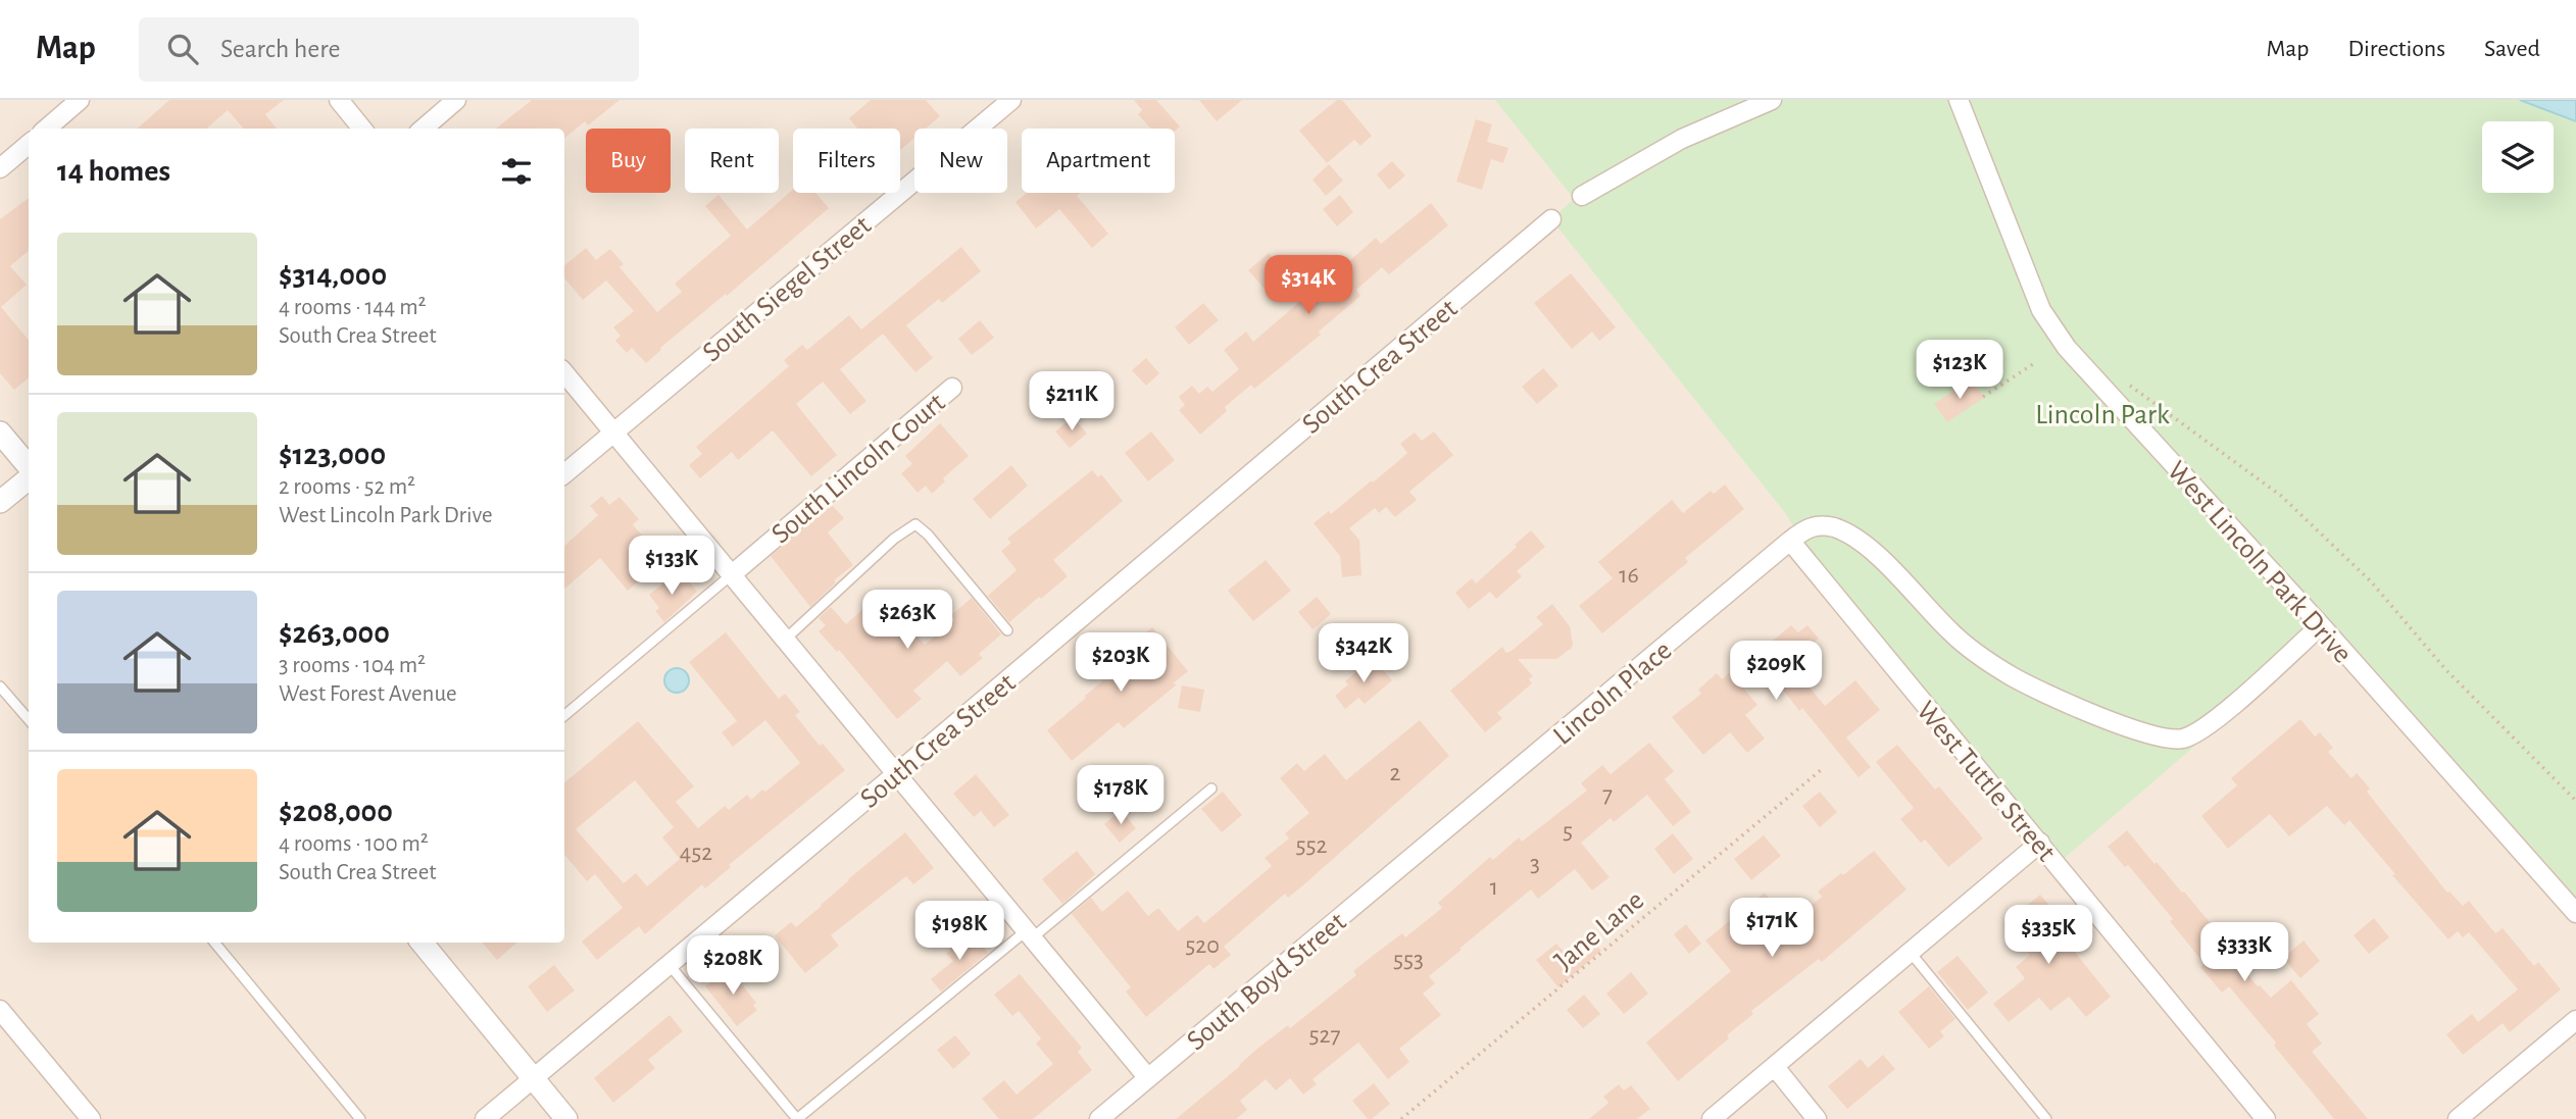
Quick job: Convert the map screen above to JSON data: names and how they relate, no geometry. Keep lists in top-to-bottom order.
{
  "streets": {
    "street": [
      "South Siegel Street",
      "South Crea Street",
      "South Lincoln Court",
      "West Lincoln Park Drive",
      "Lincoln Place",
      "West Tuttle Street",
      "South Boyd Street"
    ],
    "path": ["Jane Lane"]
  },
  "crossings": [
    ["Lincoln Place", "West Tuttle Street"],
    ["Lincoln Place", "South Boyd Street"]
  ],
  "parks": ["Lincoln Park"],
  "house_numbers": [
    "16",
    "2",
    "7",
    "5",
    "552",
    "452",
    "3",
    "1",
    "520",
    "553",
    "527"
  ],
  "page": {
    "header": "Map",
    "search": "Search here",
    "nav": ["Map", "Directions", "Saved"],
    "chip": [
      "Buy",
      "Rent",
      "Filters",
      "New",
      "Apartment"
    ],
    "heading": "14 homes",
    "list": [
      {
        "name": "$314,000",
        "note": "4 rooms · 144 m² · South Crea Street"
      },
      {
        "name": "$123,000",
        "note": "2 rooms · 52 m² · West Lincoln Park Drive"
      },
      {
        "name": "$263,000",
        "note": "3 rooms · 104 m² · West Forest Avenue"
      },
      {
        "name": "$208,000",
        "note": "4 rooms · 100 m² · South Crea Street"
      }
    ],
    "price": [
      "$314K",
      "$123K",
      "$211K",
      "$133K",
      "$263K",
      "$342K",
      "$203K",
      "$209K",
      "$178K",
      "$171K",
      "$198K",
      "$335K",
      "$333K",
      "$208K"
    ]
  }
}
